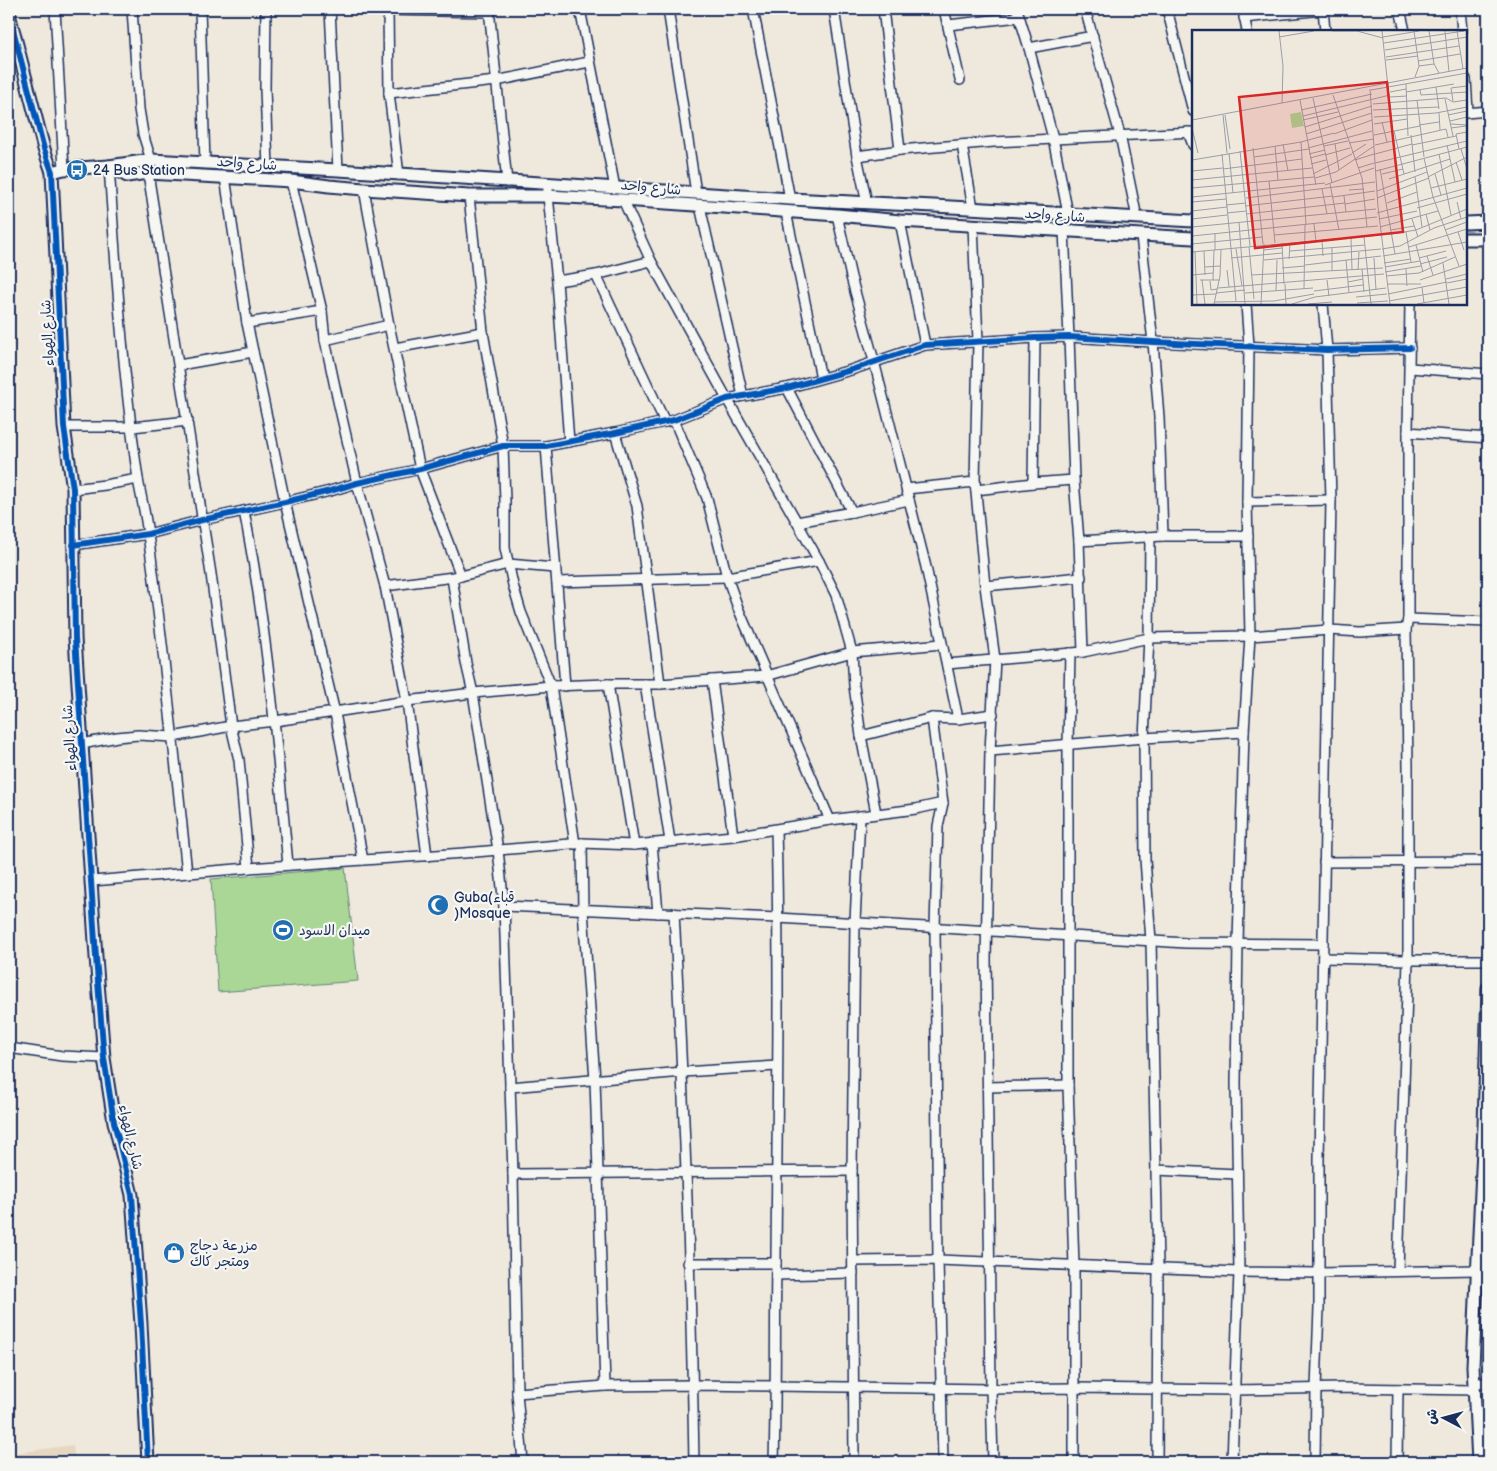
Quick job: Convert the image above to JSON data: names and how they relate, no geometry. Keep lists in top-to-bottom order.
{
  "streets": {
    "street": ["شارع واحد", "شارع الهواء"]
  },
  "crossings": [
    ["شارع واحد", "شارع الهواء"]
  ],
  "places": {
    "bus stop": ["24 Bus Station"],
    "mosque": ["Guba(قباء )Mosque"],
    "sports": ["ميدان الاسود"],
    "shop": ["مزرعة دجاج ومتجر كاك"]
  },
  "north": "left"
}
